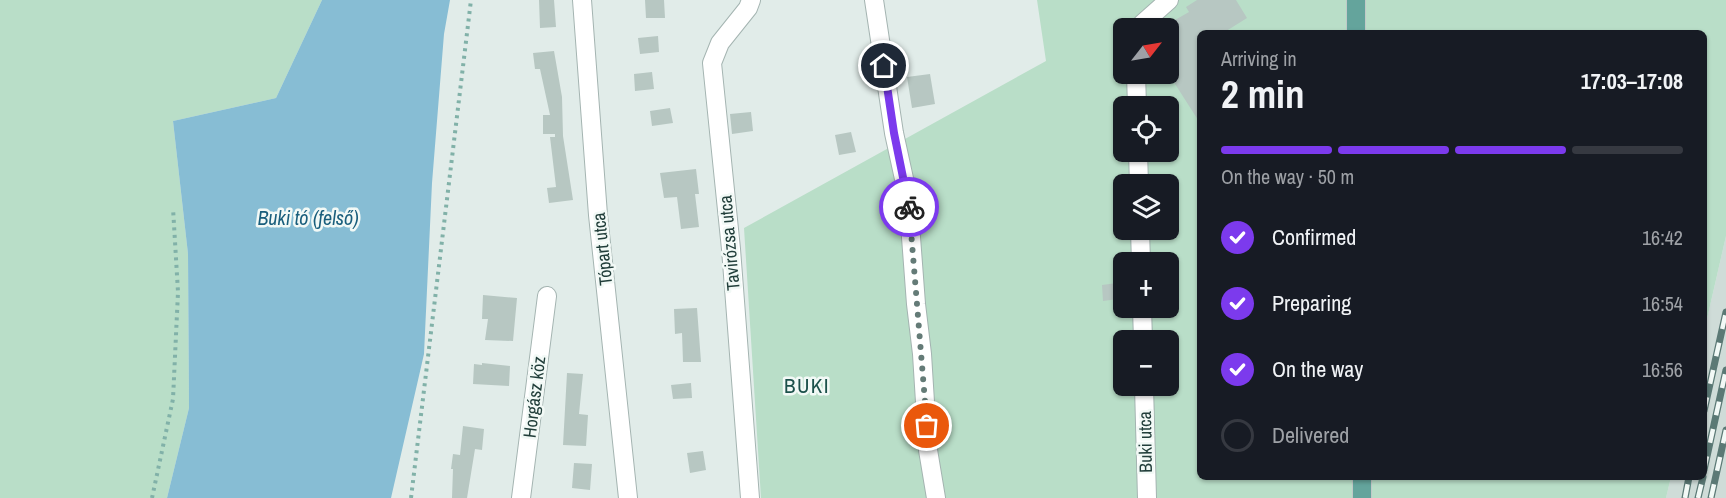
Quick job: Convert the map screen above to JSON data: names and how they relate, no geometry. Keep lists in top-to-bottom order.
{
  "streets": {
    "street": [
      "Tavirózsa utca",
      "Tópart utca",
      "Horgász köz",
      "Buki utca"
    ]
  },
  "districts": ["BUKI"],
  "water": ["Buki tó (felső)"],
  "north": "top right",
  "page": {
    "map_buttons": ["+", "−"],
    "heading": ["2 min", "Arriving in", "17:03–17:08"],
    "bar": "On the way · 50 m",
    "list": [
      ["Confirmed", "16:42"],
      ["Preparing", "16:54"],
      ["On the way", "16:56"],
      "Delivered"
    ]
  }
}
